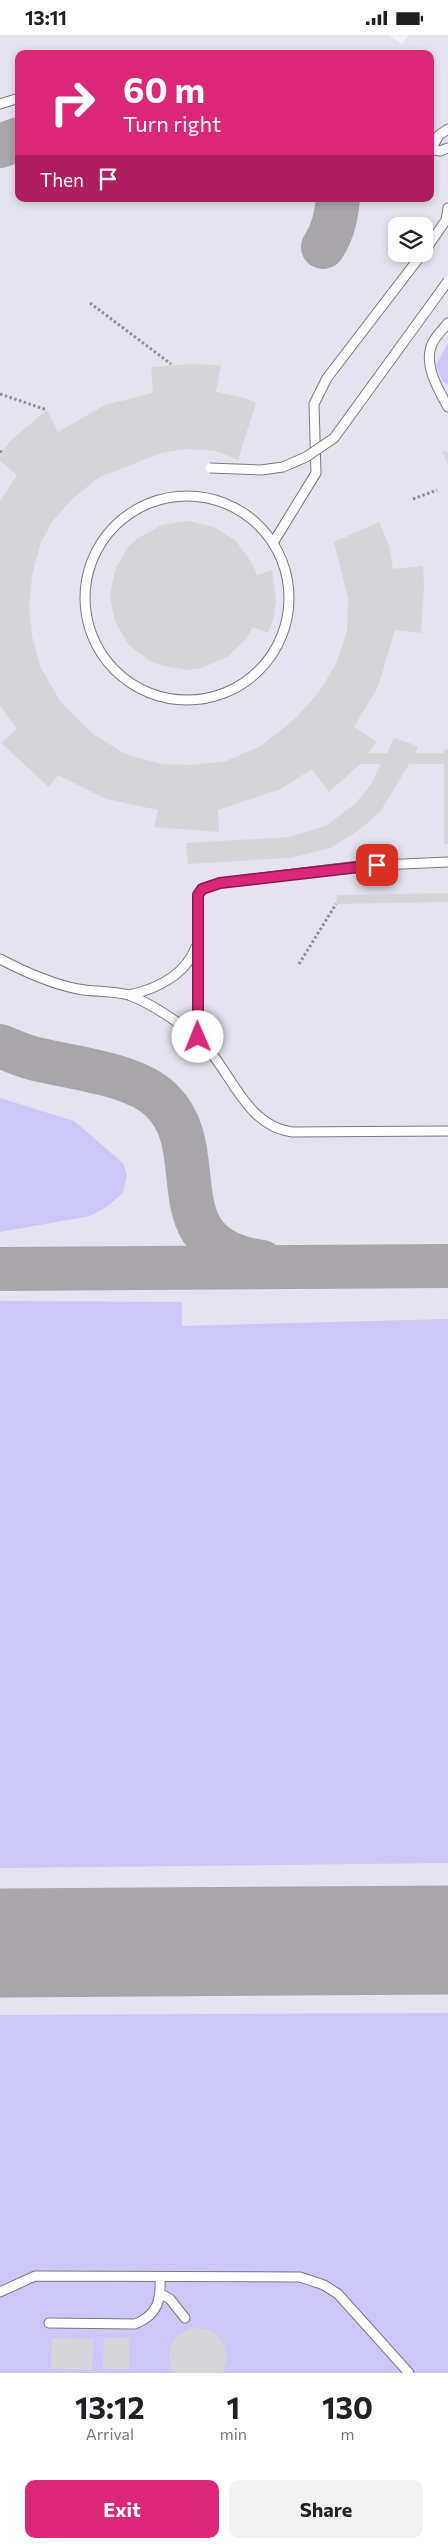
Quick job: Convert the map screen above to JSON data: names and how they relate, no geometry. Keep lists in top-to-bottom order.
{
  "page": {
    "status": "13:11",
    "turn": ["60 m", "Turn right"],
    "then": "Then",
    "eta": [
      "13:12",
      "Arrival",
      "1",
      "min",
      "130",
      "m"
    ],
    "buttons": ["Exit", "Share"]
  }
}
